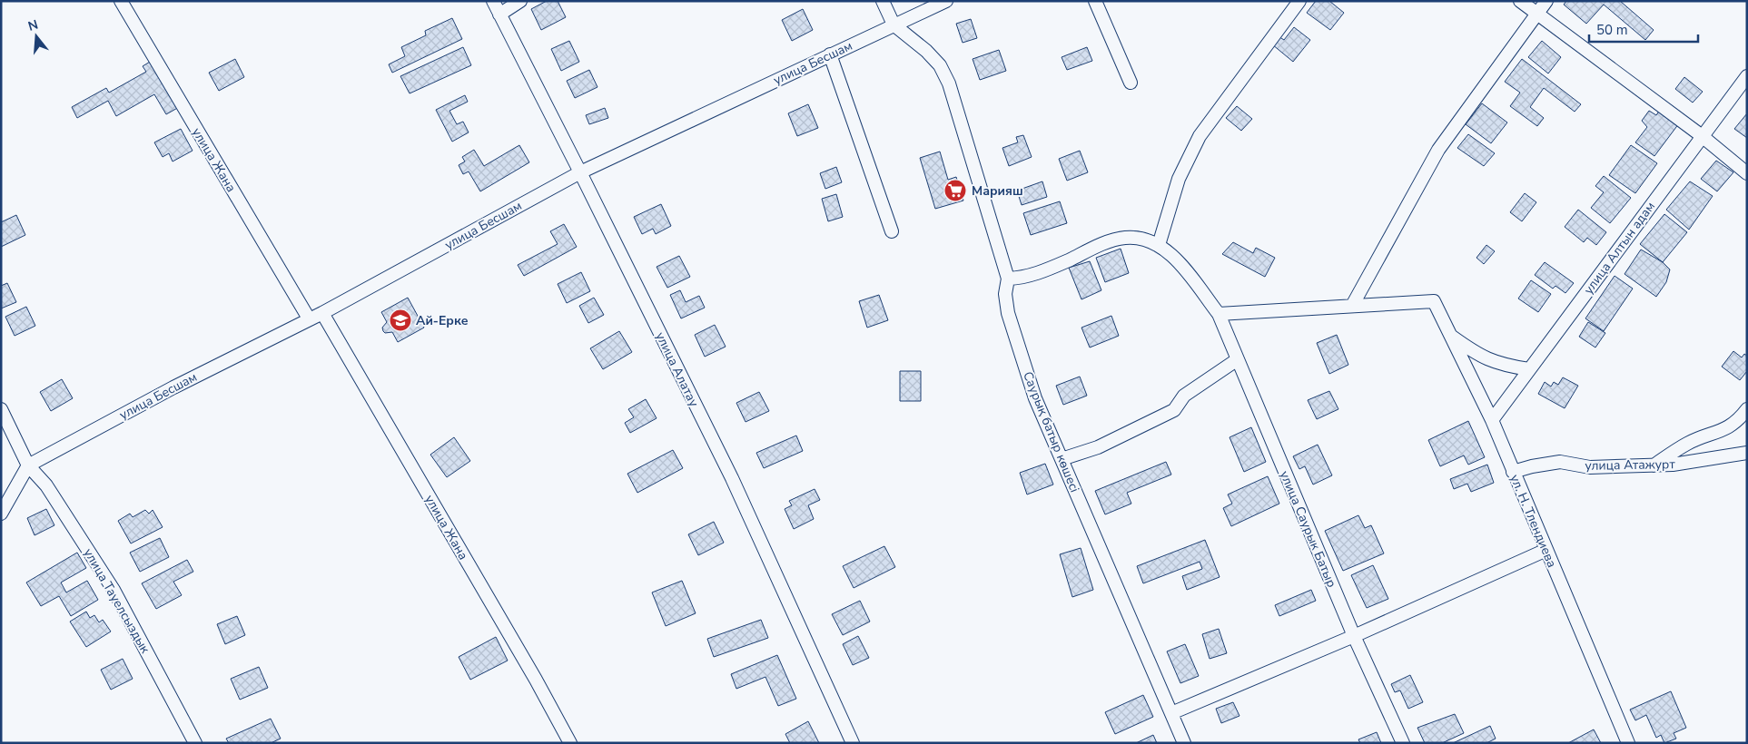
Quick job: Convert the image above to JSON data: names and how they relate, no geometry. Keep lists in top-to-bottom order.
{
  "streets": {
    "street": [
      "улица Бесшам",
      "улица Жана",
      "улица Алтын адам",
      "улица Алатау",
      "Саурық батыр көшесі",
      "улица Атажурт",
      "ул. Н. Тлендиева",
      "улица Саурык Батыр",
      "улица Тауелсыздык"
    ]
  },
  "crossings": [
    ["улица Бесшам", "улица Жана"],
    ["улица Бесшам", "улица Алатау"],
    ["улица Бесшам", "Саурық батыр көшесі"],
    ["улица Бесшам", "улица Тауелсыздык"],
    ["улица Алтын адам", "ул. Н. Тлендиева"],
    ["улица Атажурт", "ул. Н. Тлендиева"]
  ],
  "places": {
    "supermarket": ["Марияш"],
    "school or university": ["Ай-Ерке"]
  },
  "scale_bar": "50 m",
  "north": "top"
}
